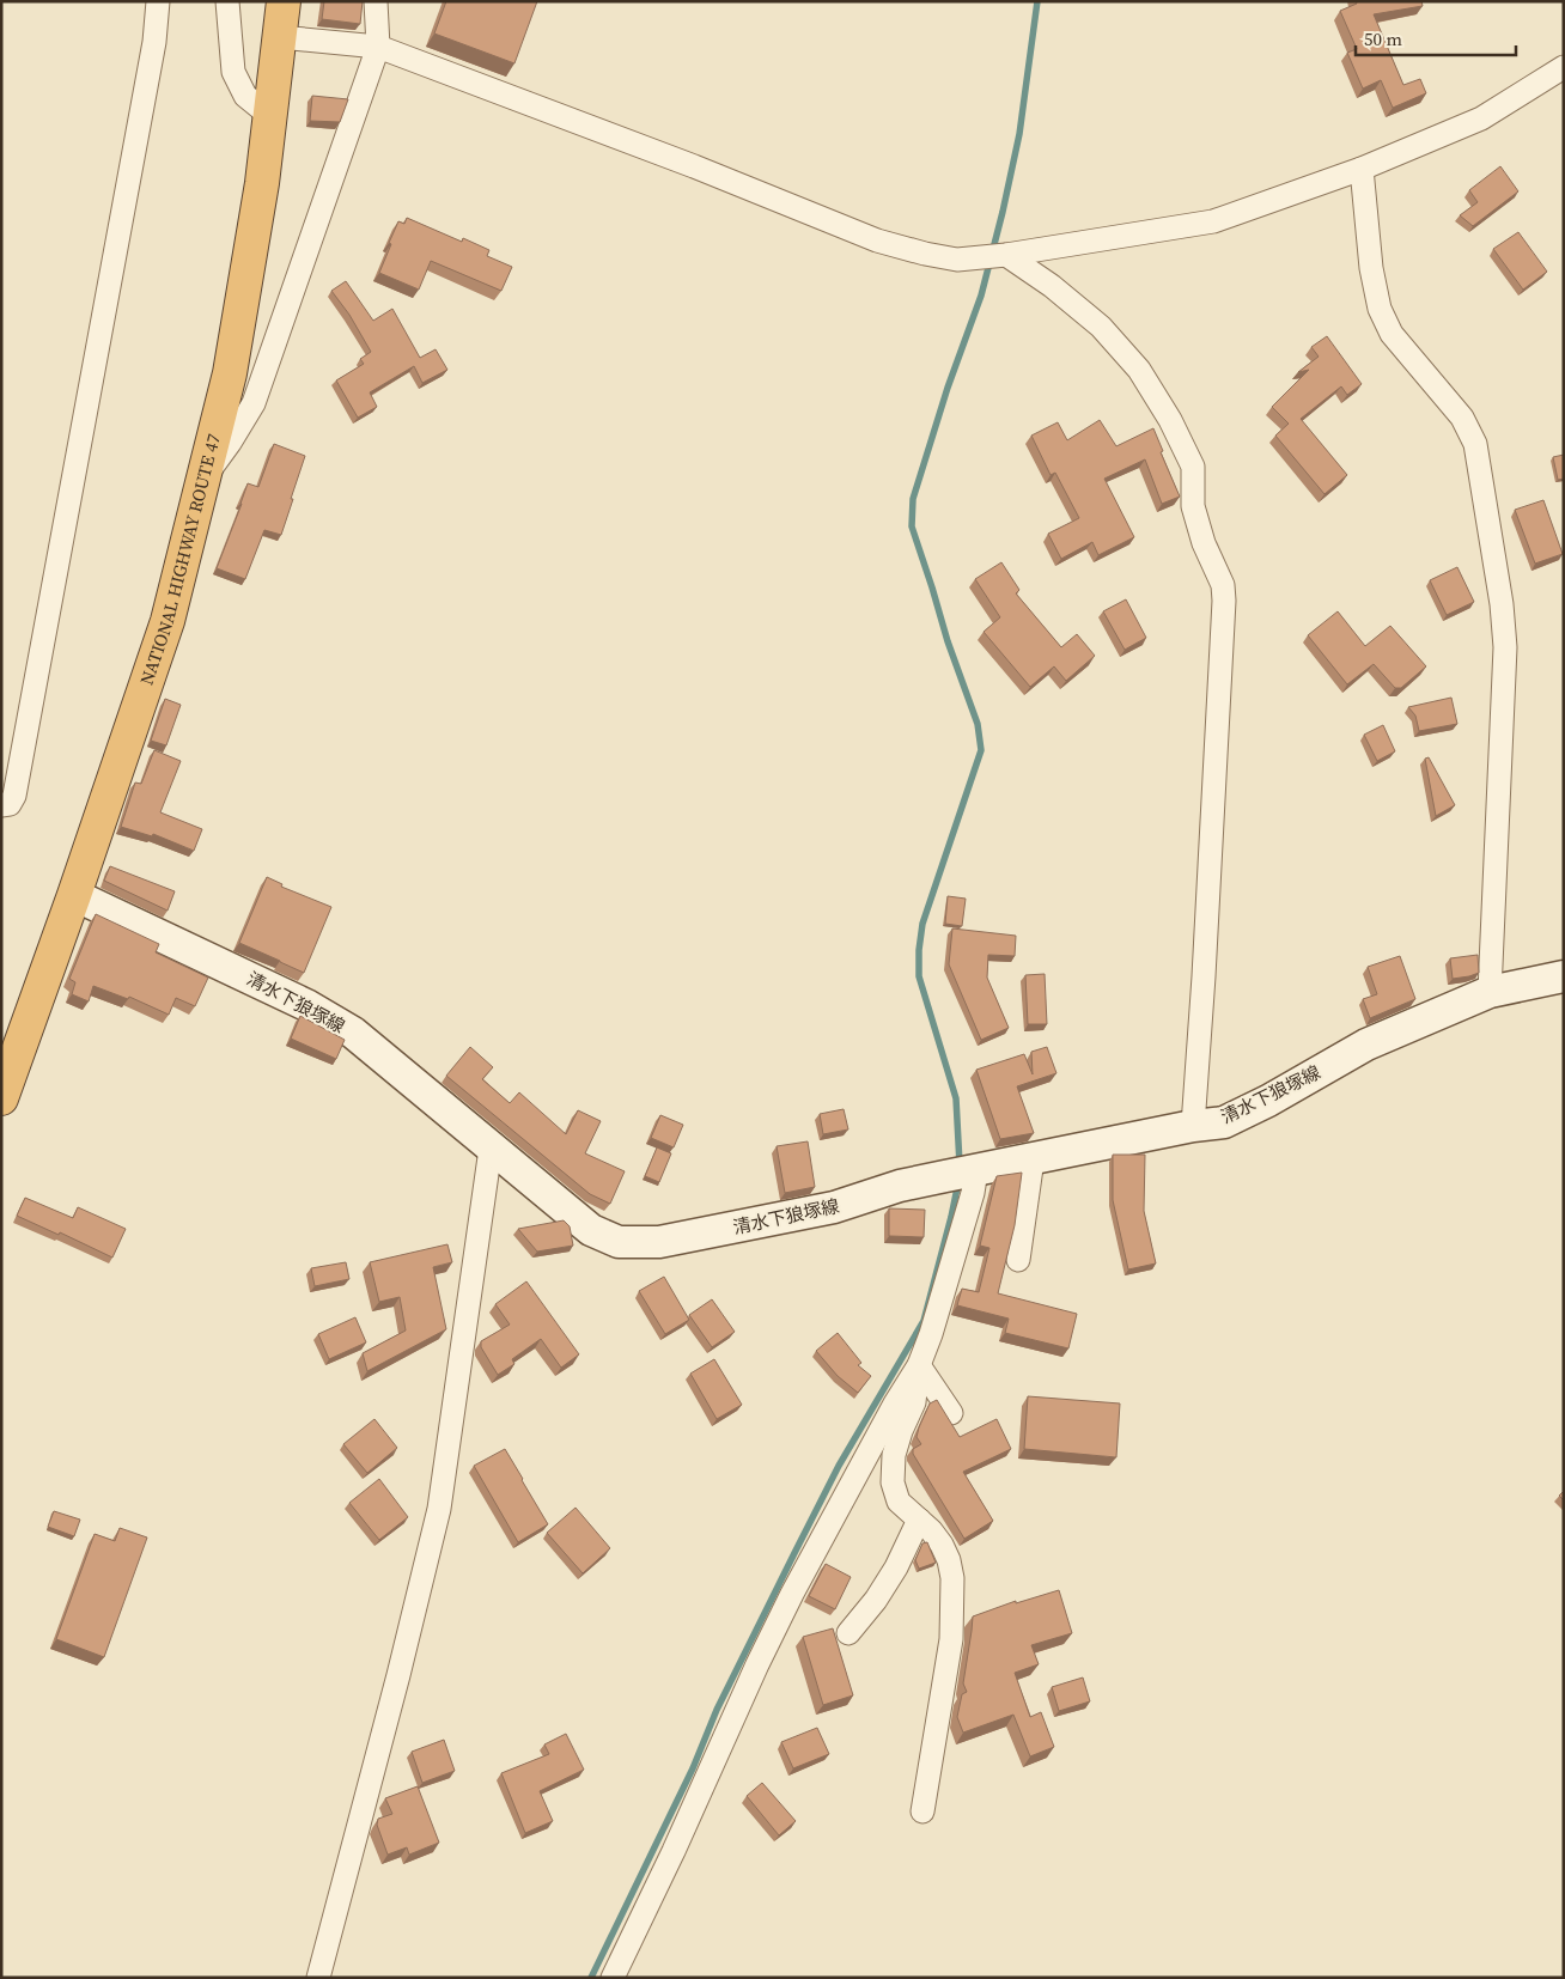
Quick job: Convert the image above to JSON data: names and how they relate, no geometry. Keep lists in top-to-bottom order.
{
  "streets": {
    "highway": ["NATIONAL HIGHWAY ROUTE 47"],
    "main road": ["清水下狼塚線"]
  },
  "crossings": [
    ["NATIONAL HIGHWAY ROUTE 47", "清水下狼塚線"]
  ],
  "scale_bar": "50 m"
}
